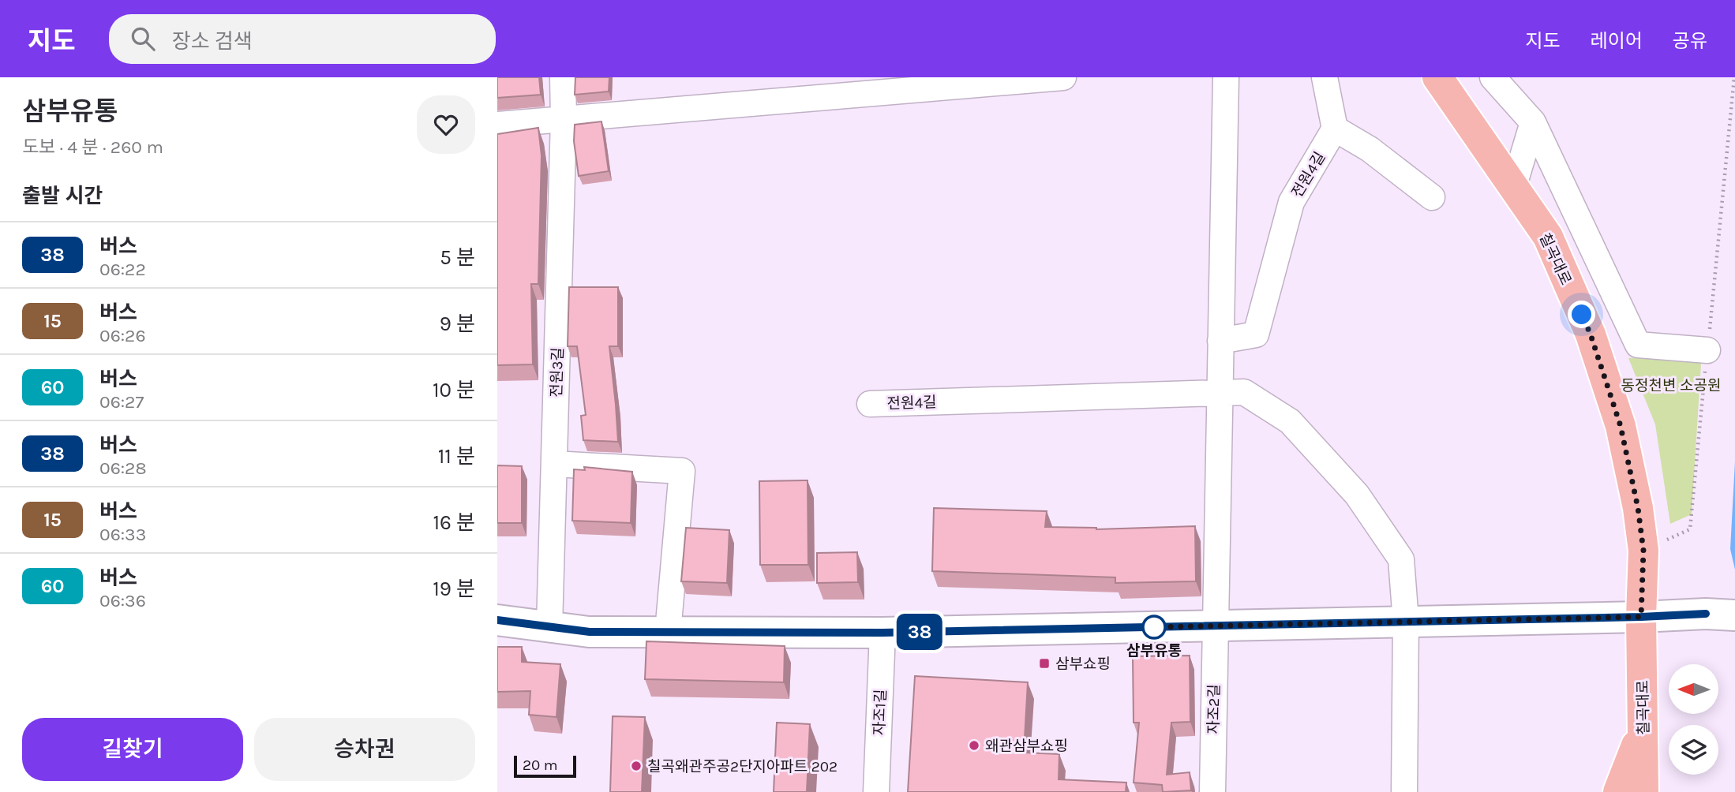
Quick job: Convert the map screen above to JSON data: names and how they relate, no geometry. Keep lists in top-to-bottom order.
{
  "streets": {
    "main road": ["칠곡대로"],
    "street": [
      "전원4길",
      "전원3길",
      "자조2길",
      "자조1길"
    ]
  },
  "parks": ["동정천변 소공원"],
  "places": {
    "other": ["삼부유통", "왜관삼부쇼핑", "칠곡왜관주공2단지아파트 202"],
    "transit": ["삼부쇼핑"]
  },
  "lines": ["bus line 38"],
  "scale_bar": "20 m",
  "north": "left",
  "page": {
    "header": "지도",
    "search": "장소 검색",
    "nav": ["지도", "레이어", "공유"],
    "heading": [
      ["삼부유통", "도보 · 4 분 · 260 m"],
      "출발 시간"
    ],
    "on_map": "38",
    "list": [
      {
        "mark": "38",
        "name": "버스",
        "note": "06:22",
        "value": "5 분"
      },
      {
        "mark": "15",
        "name": "버스",
        "note": "06:26",
        "value": "9 분"
      },
      {
        "mark": "60",
        "name": "버스",
        "note": "06:27",
        "value": "10 분"
      },
      {
        "mark": "38",
        "name": "버스",
        "note": "06:28",
        "value": "11 분"
      },
      {
        "mark": "15",
        "name": "버스",
        "note": "06:33",
        "value": "16 분"
      },
      {
        "mark": "60",
        "name": "버스",
        "note": "06:36",
        "value": "19 분"
      }
    ],
    "buttons": ["길찾기", "승차권"],
    "scale": "20 m"
  }
}
